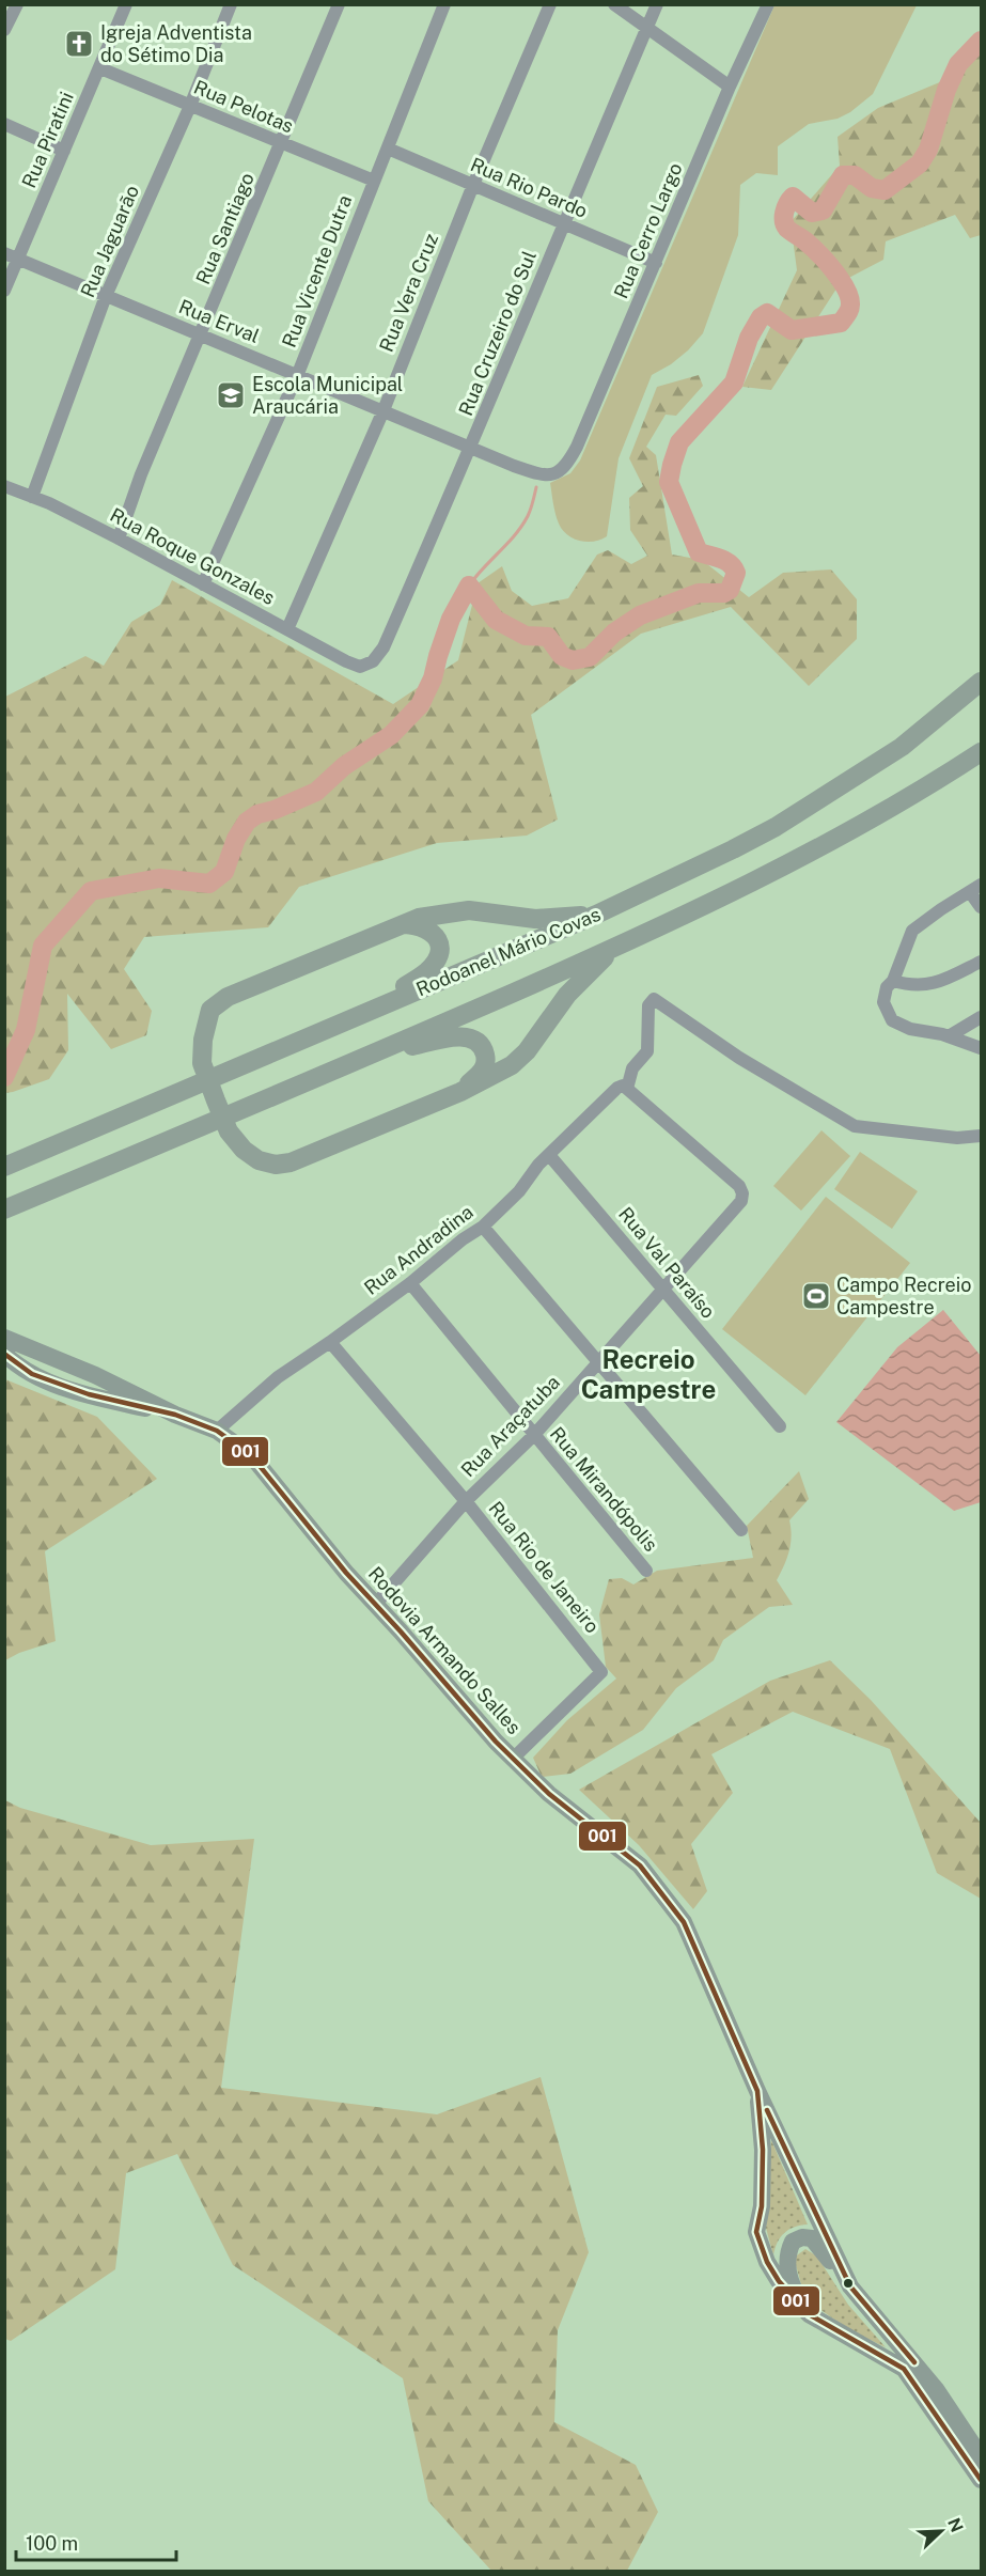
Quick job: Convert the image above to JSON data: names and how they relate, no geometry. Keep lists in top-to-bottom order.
{
  "streets": {
    "highway": ["Rodoanel Mário Covas"],
    "main road": ["Rodovia Armando Salles"],
    "street": [
      "Rua Pelotas",
      "Rua Piratini",
      "Rua Rio Pardo",
      "Rua Santiago",
      "Rua Cerro Largo",
      "Rua Jaguarão",
      "Rua Vicente Dutra",
      "Rua Vera Cruz",
      "Rua Erval",
      "Rua Cruzeiro do Sul",
      "Rua Roque Gonzales",
      "Rua Andradina",
      "Rua Val Paraíso",
      "Rua Araçatuba",
      "Rua Mirandópolis",
      "Rua Rio de Janeiro"
    ]
  },
  "crossings": [
    ["Rua Pelotas", "Rua Piratini"],
    ["Rua Pelotas", "Rua Santiago"],
    ["Rua Pelotas", "Rua Jaguarão"],
    ["Rua Pelotas", "Rua Vicente Dutra"],
    ["Rua Piratini", "Rua Erval"],
    ["Rua Rio Pardo", "Rua Cerro Largo"],
    ["Rua Rio Pardo", "Rua Vicente Dutra"],
    ["Rua Rio Pardo", "Rua Vera Cruz"],
    ["Rua Rio Pardo", "Rua Cruzeiro do Sul"],
    ["Rua Santiago", "Rua Erval"],
    ["Rua Santiago", "Rua Roque Gonzales"],
    ["Rua Cerro Largo", "Rua Erval"],
    ["Rua Jaguarão", "Rua Erval"],
    ["Rua Jaguarão", "Rua Roque Gonzales"],
    ["Rua Vicente Dutra", "Rua Erval"],
    ["Rua Vicente Dutra", "Rua Roque Gonzales"],
    ["Rua Vera Cruz", "Rua Erval"],
    ["Rua Vera Cruz", "Rua Roque Gonzales"],
    ["Rua Erval", "Rua Cruzeiro do Sul"],
    ["Rua Cruzeiro do Sul", "Rua Roque Gonzales"],
    ["Rua Andradina", "Rua Val Paraíso"],
    ["Rua Andradina", "Rua Araçatuba"],
    ["Rua Andradina", "Rua Mirandópolis"],
    ["Rua Andradina", "Rua Rio de Janeiro"],
    ["Rua Andradina", "Rodovia Armando Salles"],
    ["Rua Val Paraíso", "Rua Araçatuba"],
    ["Rua Araçatuba", "Rua Mirandópolis"],
    ["Rua Araçatuba", "Rua Rio de Janeiro"],
    ["Rua Araçatuba", "Rodovia Armando Salles"],
    ["Rua Rio de Janeiro", "Rodovia Armando Salles"]
  ],
  "districts": ["Recreio Campestre"],
  "places": {
    "church": ["Igreja Adventista do Sétimo Dia"],
    "school or university": ["Escola Municipal Araucária"],
    "sports": ["Campo Recreio Campestre"]
  },
  "lines": ["transit line 001"],
  "scale_bar": "100 m",
  "north": "top right"
}
